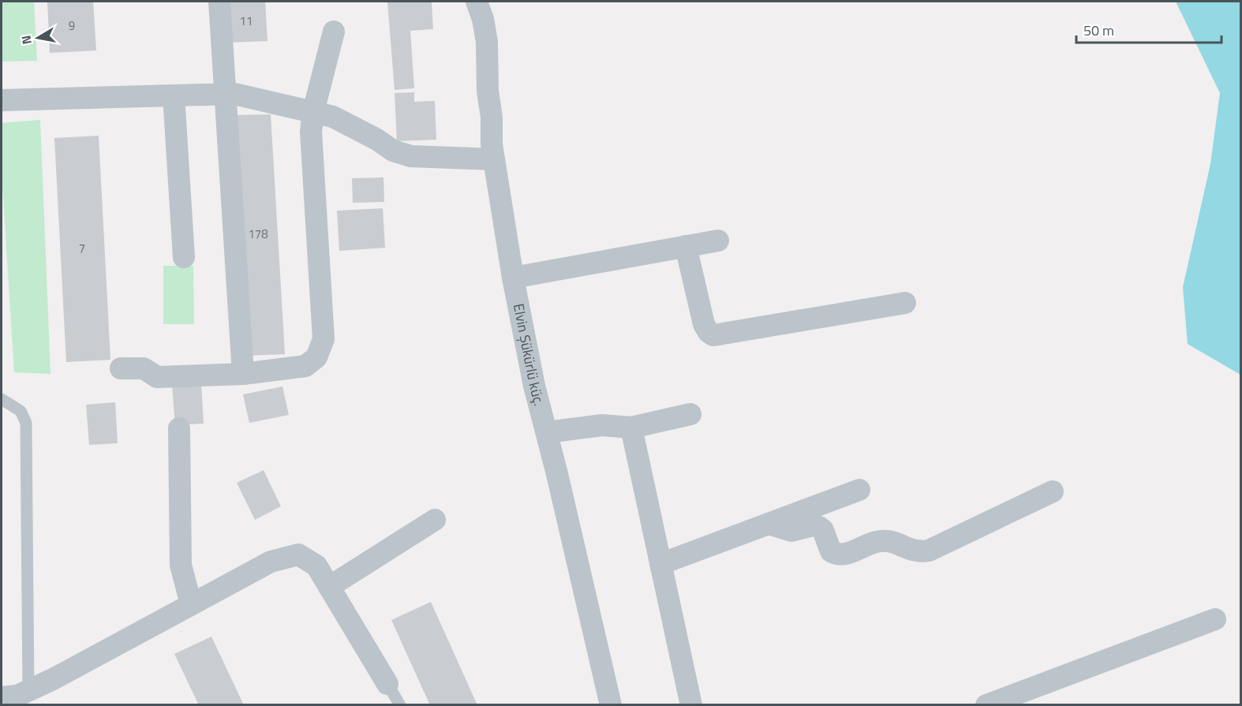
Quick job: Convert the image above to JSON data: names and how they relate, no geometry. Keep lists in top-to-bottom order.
{
  "streets": {
    "street": ["Elvin Şükürlü küç."]
  },
  "house_numbers": [
    "11",
    "9",
    "178",
    "7"
  ],
  "scale_bar": "50 m",
  "north": "left"
}
